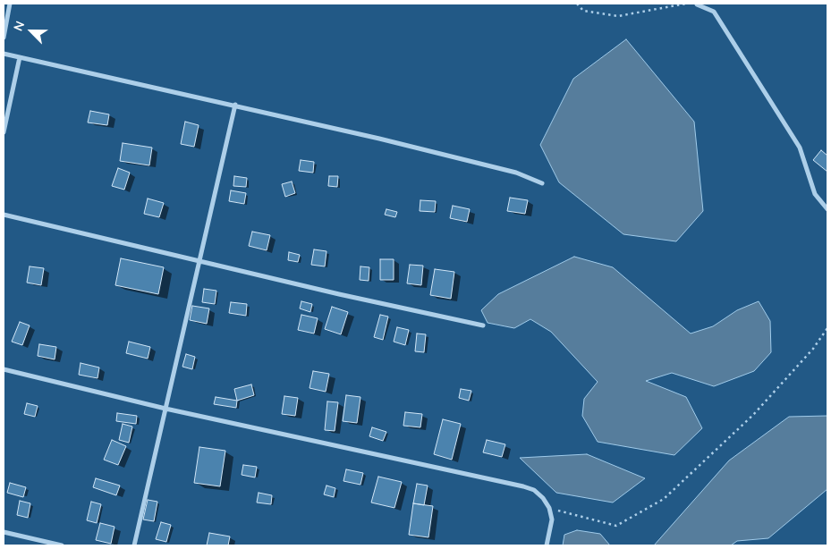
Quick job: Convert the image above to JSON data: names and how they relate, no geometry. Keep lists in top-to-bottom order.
{
  "north": "top left"
}
